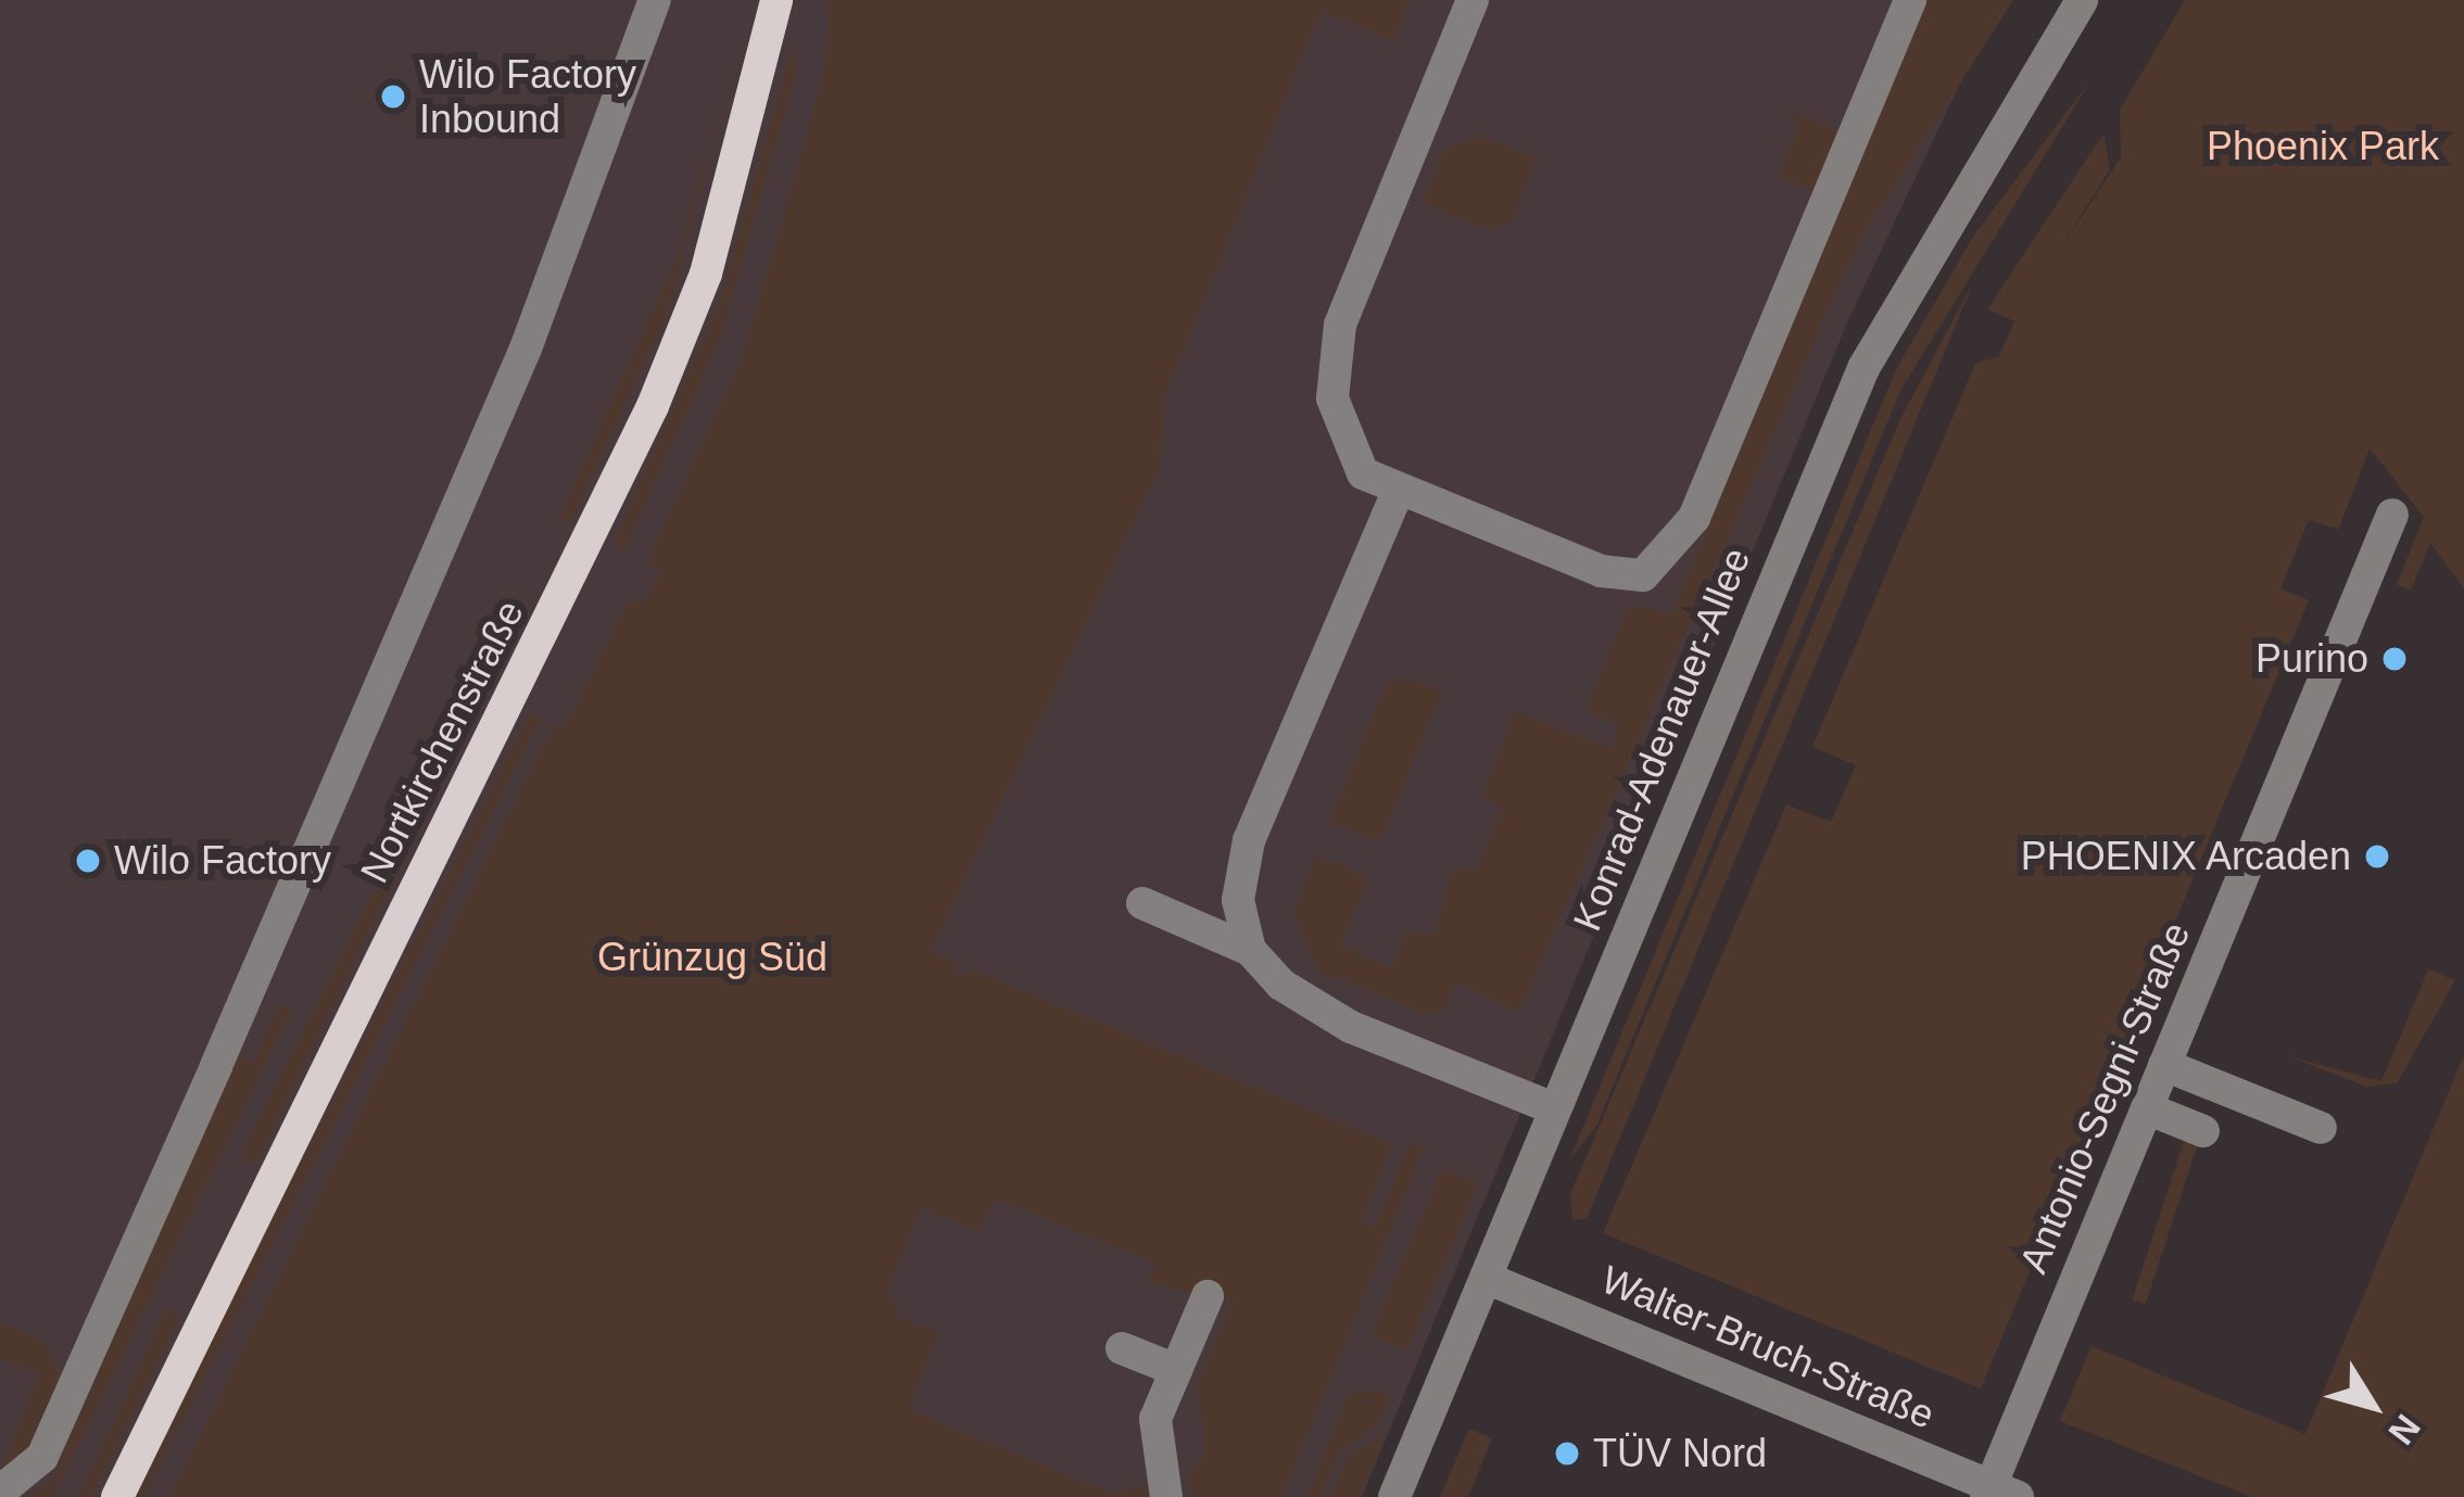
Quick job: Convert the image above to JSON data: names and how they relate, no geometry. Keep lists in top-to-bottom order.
{
  "streets": {
    "main road": ["Nortkirchenstraße"],
    "street": ["Konrad-Adenauer-Allee", "Antonio-Segni-Straße", "Walter-Bruch-Straße"]
  },
  "crossings": [
    ["Konrad-Adenauer-Allee", "Walter-Bruch-Straße"],
    ["Antonio-Segni-Straße", "Walter-Bruch-Straße"]
  ],
  "parks": ["Phoenix Park", "Grünzug Süd"],
  "places": [
    "Wilo Factory Inbound",
    "Purino",
    "PHOENIX Arcaden",
    "Wilo Factory",
    "TÜV Nord"
  ],
  "north": "bottom right"
}
